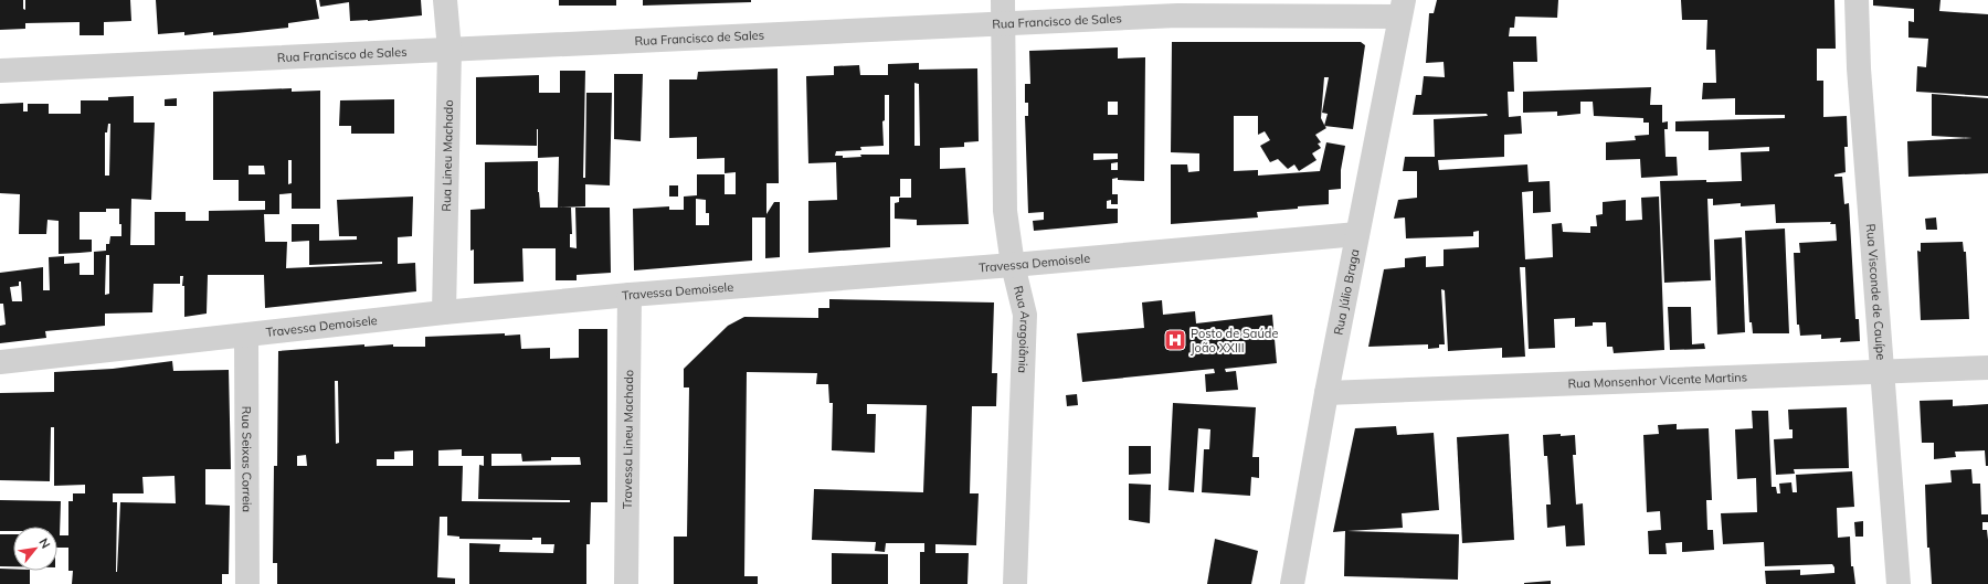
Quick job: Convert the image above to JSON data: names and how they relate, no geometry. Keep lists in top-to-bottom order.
{
  "streets": {
    "street": [
      "Rua Francisco de Sales",
      "Rua Lineu Machado",
      "Travessa Demoisele",
      "Rua Júlio Braga",
      "Rua Visconde de Cauípe",
      "Rua Aragoiânia",
      "Rua Monsenhor Vicente Martins",
      "Travessa Lineu Machado",
      "Rua Seixas Correia"
    ]
  },
  "crossings": [
    ["Rua Francisco de Sales", "Rua Lineu Machado"],
    ["Rua Francisco de Sales", "Rua Júlio Braga"],
    ["Rua Francisco de Sales", "Rua Aragoiânia"],
    ["Rua Lineu Machado", "Travessa Demoisele"],
    ["Travessa Demoisele", "Rua Júlio Braga"],
    ["Travessa Demoisele", "Rua Aragoiânia"],
    ["Travessa Demoisele", "Travessa Lineu Machado"],
    ["Travessa Demoisele", "Rua Seixas Correia"],
    ["Rua Júlio Braga", "Rua Monsenhor Vicente Martins"],
    ["Rua Visconde de Cauípe", "Rua Monsenhor Vicente Martins"]
  ],
  "places": {
    "hospital": ["Posto de Saúde João XXIII"]
  },
  "north": "top right"
}
